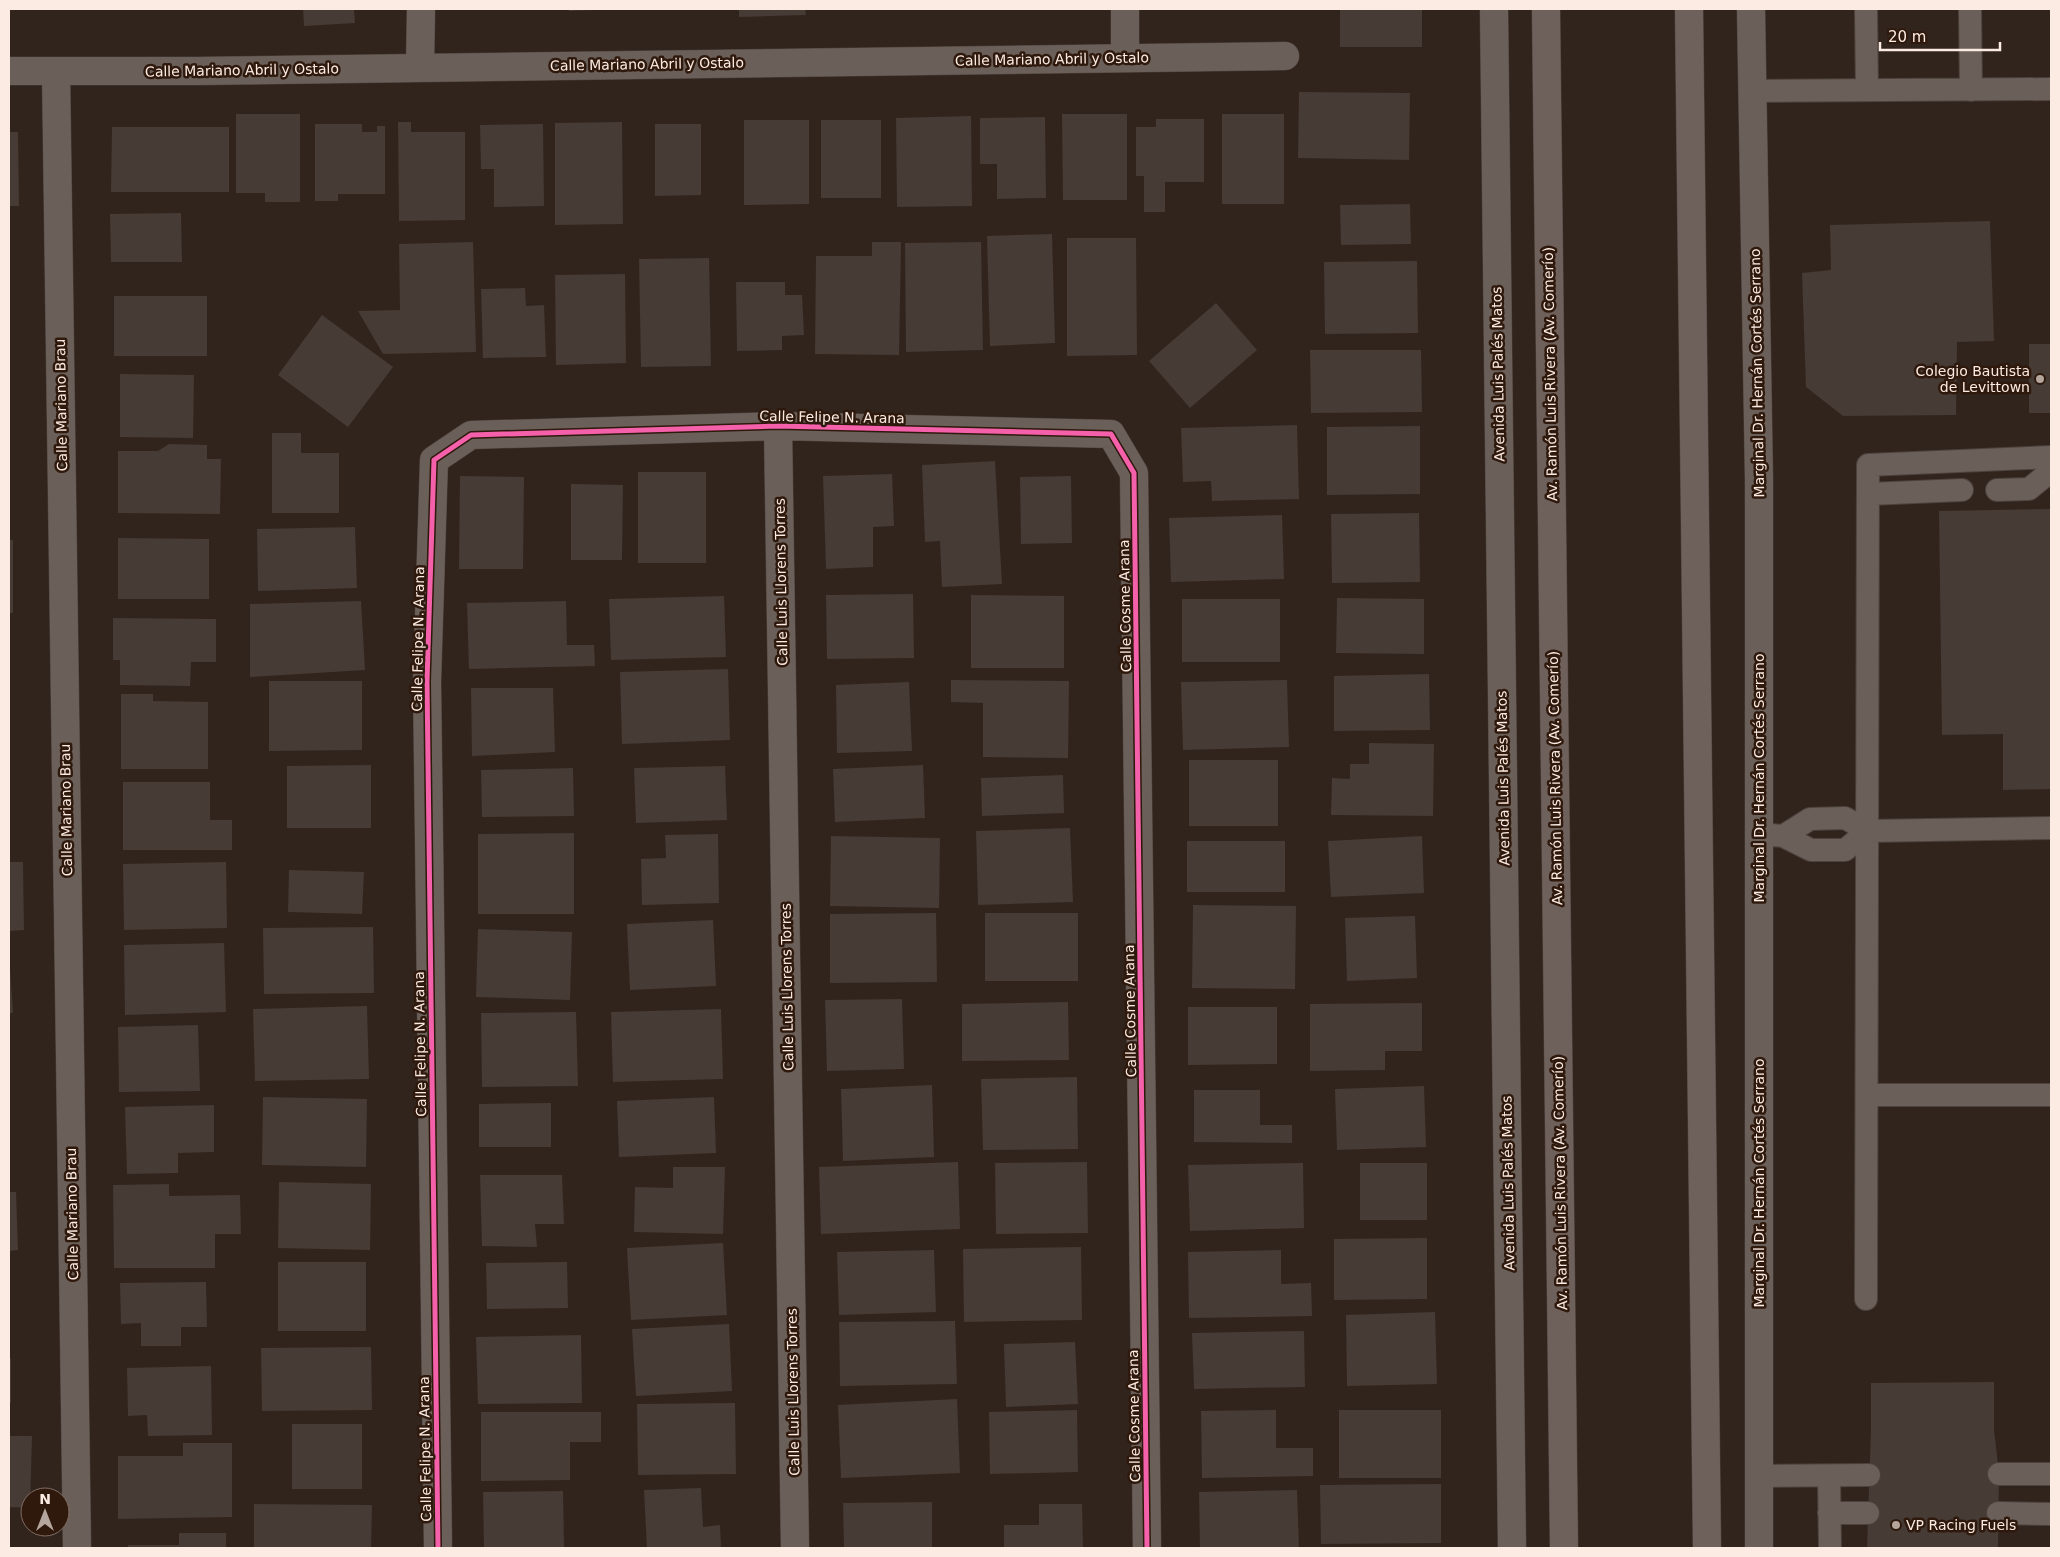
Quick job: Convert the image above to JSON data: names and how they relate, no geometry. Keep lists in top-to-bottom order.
{
  "streets": {
    "main road": ["Av. Ramón Luis Rivera (Av. Comerío)"],
    "street": [
      "Calle Mariano Abril y Ostalo",
      "Marginal Dr. Hernán Cortés Serrano",
      "Avenida Luis Palés Matos",
      "Calle Mariano Brau",
      "Calle Felipe N. Arana",
      "Calle Luis Llorens Torres",
      "Calle Cosme Arana"
    ]
  },
  "crossings": [
    ["Calle Mariano Abril y Ostalo", "Calle Mariano Brau"],
    ["Calle Felipe N. Arana", "Calle Luis Llorens Torres"],
    ["Calle Felipe N. Arana", "Calle Cosme Arana"]
  ],
  "places": ["Colegio Bautista de Levittown", "VP Racing Fuels"],
  "scale_bar": "20 m",
  "north": "top"
}
